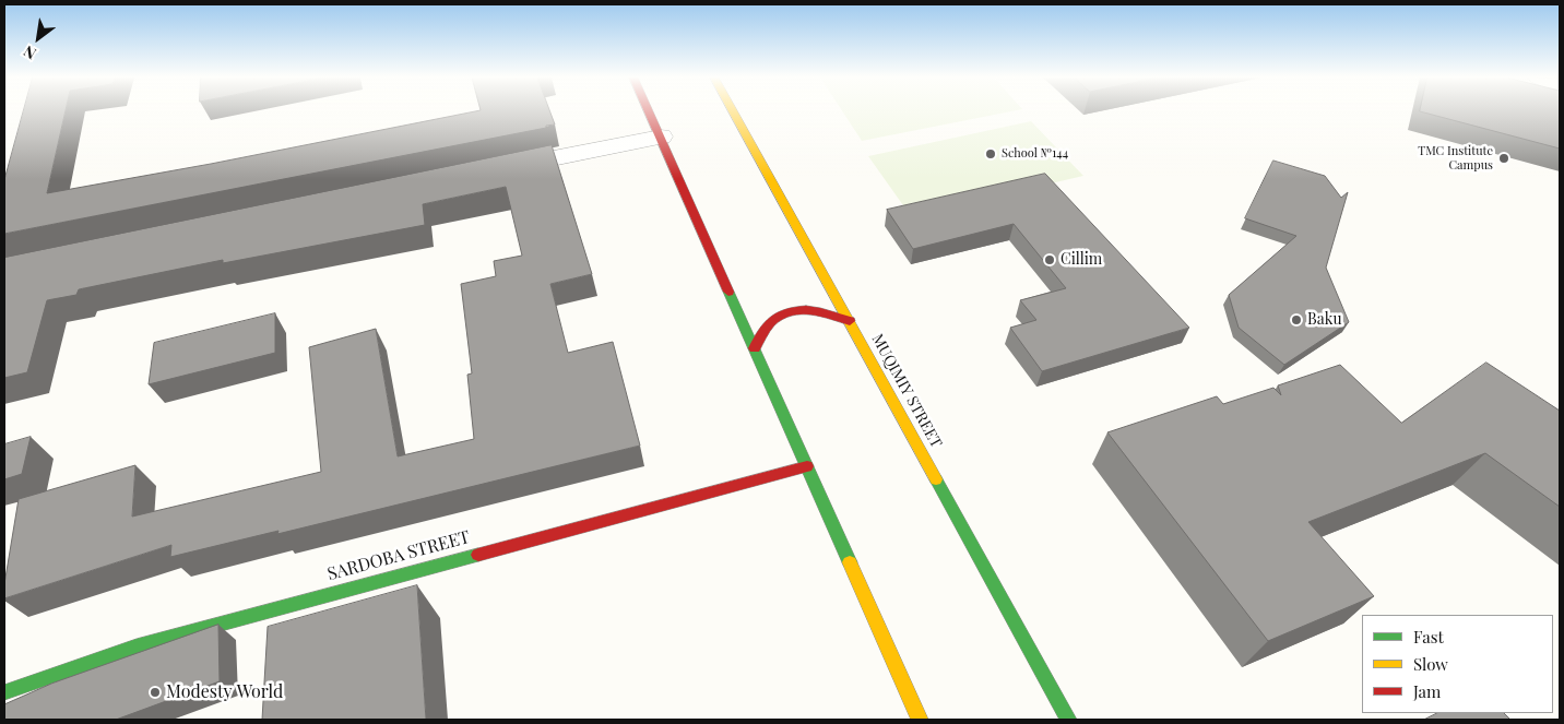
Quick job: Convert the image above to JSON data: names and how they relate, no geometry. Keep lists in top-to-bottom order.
{
  "streets": {
    "main road": ["MUQIMIY STREET", "SARDOBA STREET"]
  },
  "places": [
    "School №144",
    "TMC Institute Campus",
    "Cillim",
    "Baku",
    "Modesty World"
  ],
  "legend": ["Fast", "Slow", "Jam"],
  "north": "bottom left"
}
